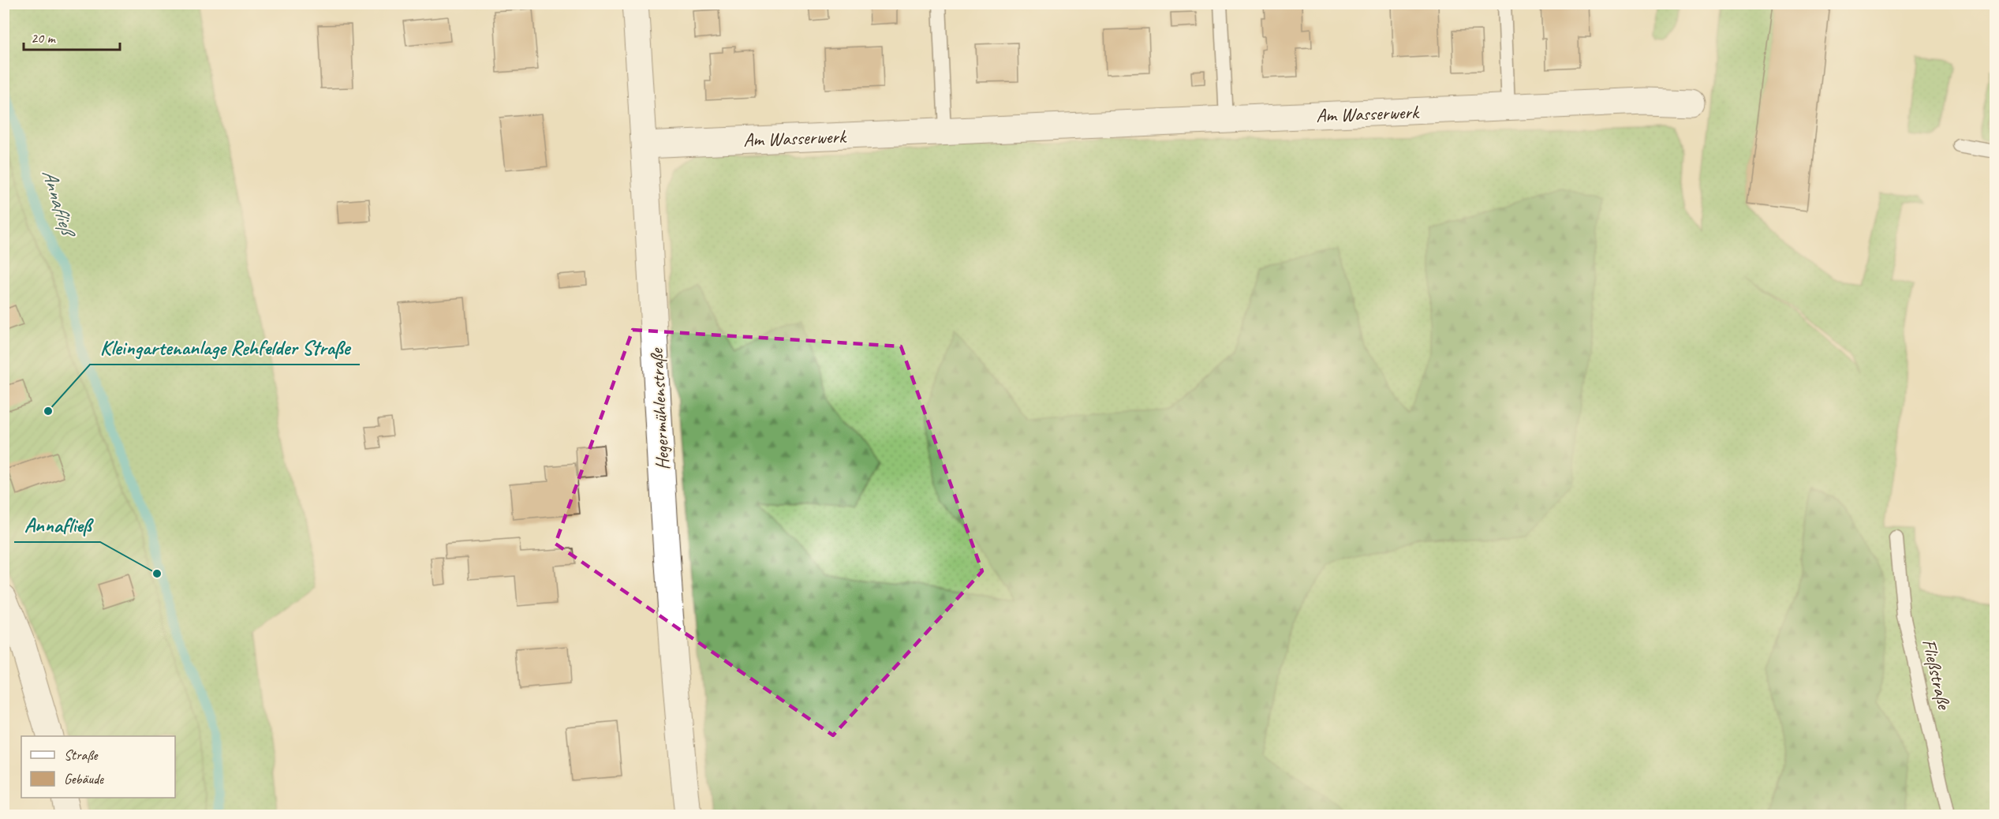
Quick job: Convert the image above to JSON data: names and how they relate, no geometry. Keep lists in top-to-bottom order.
{
  "streets": {
    "street": ["Am Wasserwerk", "Hegermühlenstraße"],
    "lane": ["Fließstraße"]
  },
  "crossings": [
    ["Am Wasserwerk", "Hegermühlenstraße"]
  ],
  "water": ["Annafließ"],
  "places": ["Kleingartenanlage Rehfelder Straße", "Annafließ"],
  "legend": ["Straße", "Gebäude"],
  "scale_bar": "20 m"
}
